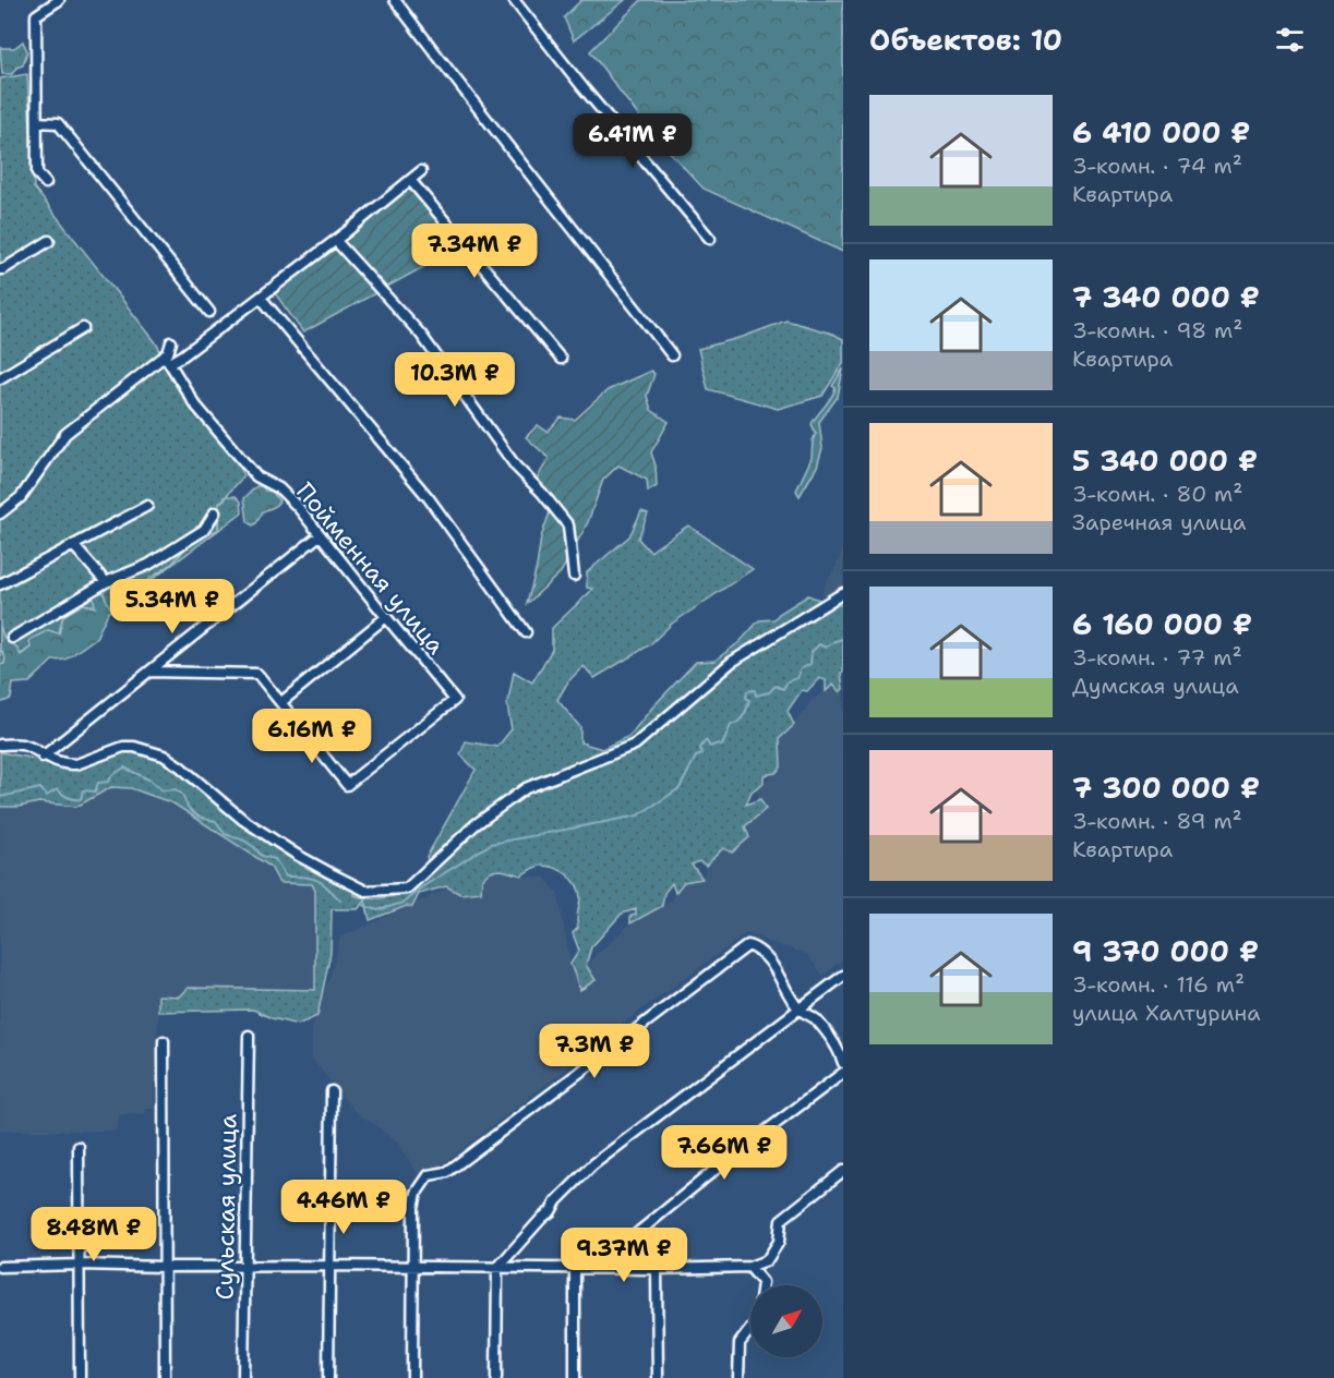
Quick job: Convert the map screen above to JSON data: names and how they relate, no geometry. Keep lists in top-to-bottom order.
{
  "streets": {
    "street": ["Пойменная улица", "Сульская улица"]
  },
  "north": "top right",
  "page": {
    "heading": "Объектов: 10",
    "list": [
      {
        "name": "6 410 000 ₽",
        "note": "3-комн. · 74 m² · Квартира"
      },
      {
        "name": "7 340 000 ₽",
        "note": "3-комн. · 98 m² · Квартира"
      },
      {
        "name": "5 340 000 ₽",
        "note": "3-комн. · 80 m² · Заречная улица"
      },
      {
        "name": "6 160 000 ₽",
        "note": "3-комн. · 77 m² · Думская улица"
      },
      {
        "name": "7 300 000 ₽",
        "note": "3-комн. · 89 m² · Квартира"
      },
      {
        "name": "9 370 000 ₽",
        "note": "3-комн. · 116 m² · улица Халтурина"
      }
    ],
    "price": [
      "6.41M ₽",
      "7.34M ₽",
      "10.3M ₽",
      "5.34M ₽",
      "6.16M ₽",
      "7.3M ₽",
      "7.66M ₽",
      "4.46M ₽",
      "8.48M ₽",
      "9.37M ₽"
    ]
  }
}
